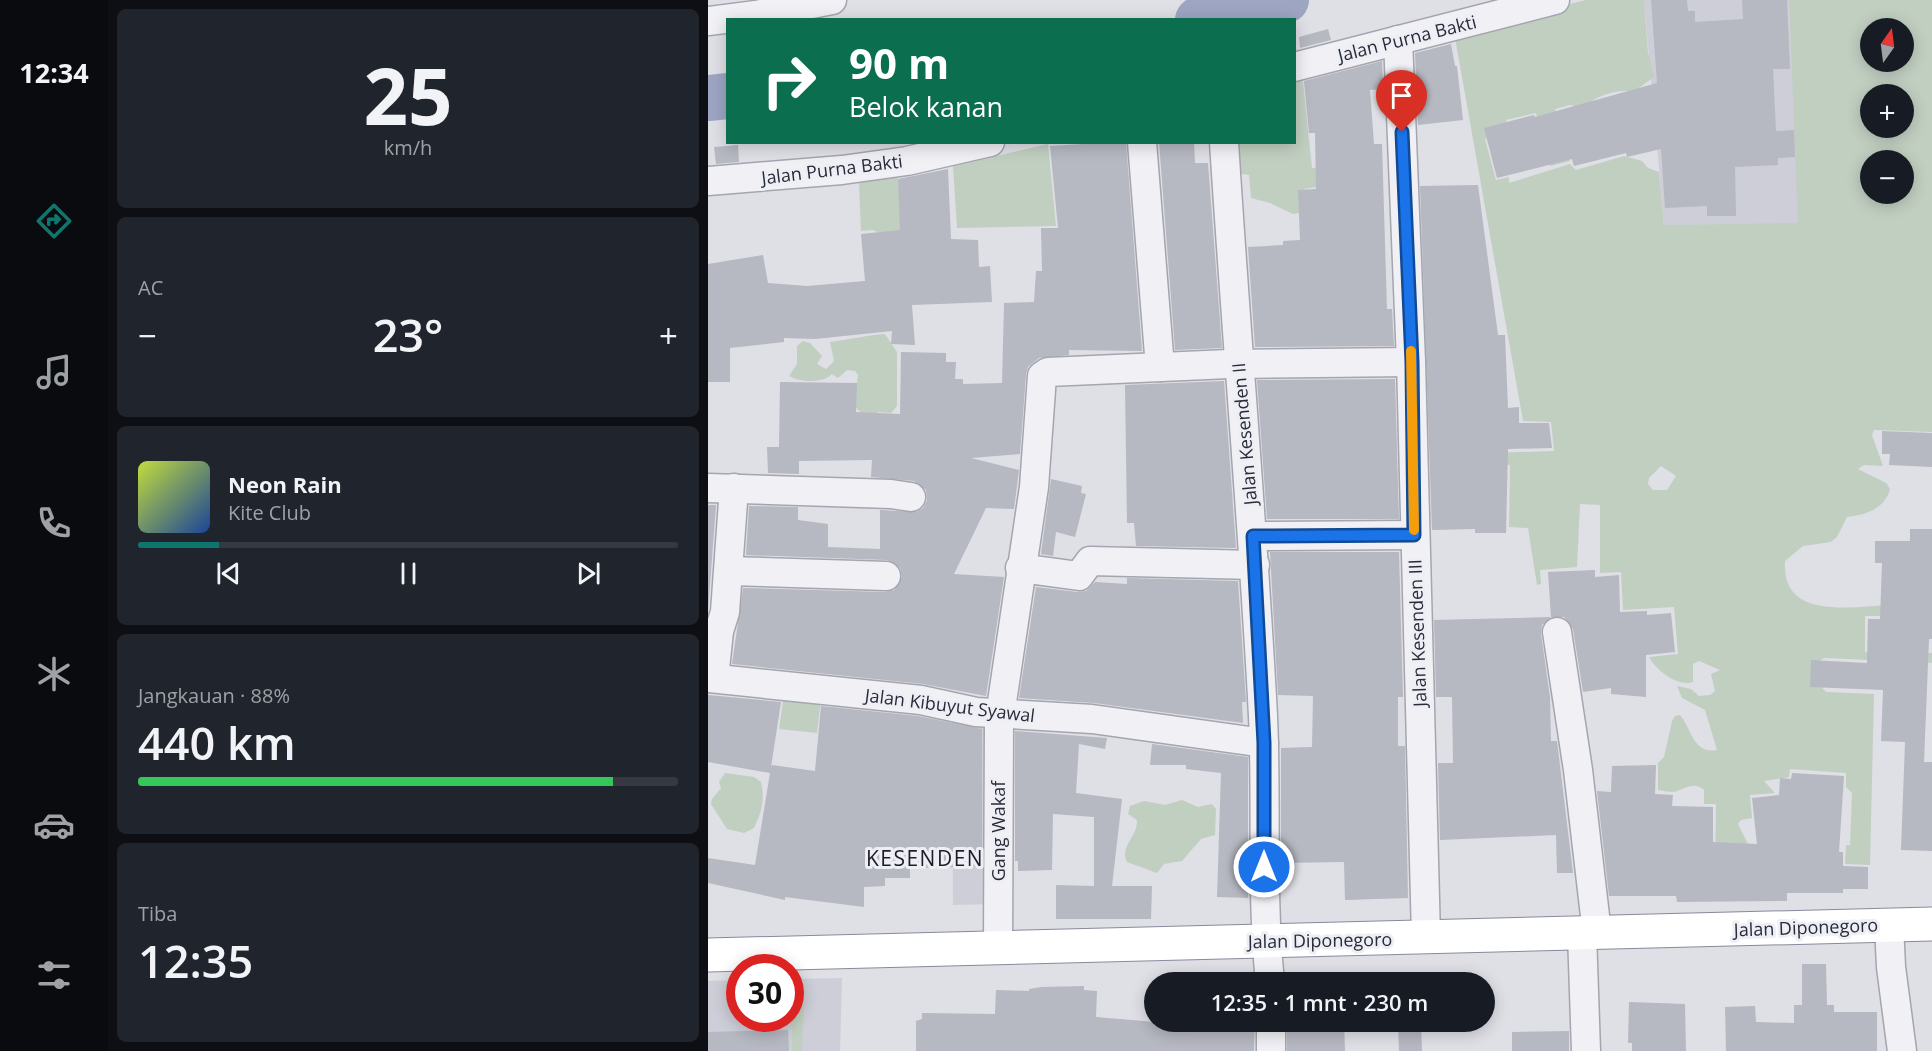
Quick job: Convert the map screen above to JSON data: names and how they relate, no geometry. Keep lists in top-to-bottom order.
{
  "streets": {
    "highway": ["Jalan Diponegoro"],
    "street": [
      "Jalan Purna Bakti",
      "Jalan Kesenden II",
      "Jalan Kesenden III",
      "Jalan Kibuyut Syawal",
      "Gang Wakaf"
    ]
  },
  "crossings": [
    ["Jalan Purna Bakti", "Jalan Kesenden III"],
    ["Jalan Kesenden II", "Jalan Kibuyut Syawal"],
    ["Jalan Kesenden II", "Jalan Diponegoro"],
    ["Jalan Kesenden III", "Jalan Diponegoro"],
    ["Jalan Kibuyut Syawal", "Gang Wakaf"],
    ["Gang Wakaf", "Jalan Diponegoro"]
  ],
  "districts": ["KESENDEN"],
  "north": "top",
  "page": {
    "tabs": "12:34",
    "tile": [
      ["25", "km/h"],
      "AC",
      ["Jangkauan · 88%", "440 km"],
      ["Tiba", "12:35"]
    ],
    "map_buttons": ["+", "−"],
    "turn": ["90 m", "Belok kanan"],
    "heat": ["−", "23°", "+"],
    "song": ["Neon Rain", "Kite Club"],
    "limit": "30",
    "trip": "12:35 · 1 mnt · 230 m"
  }
}
